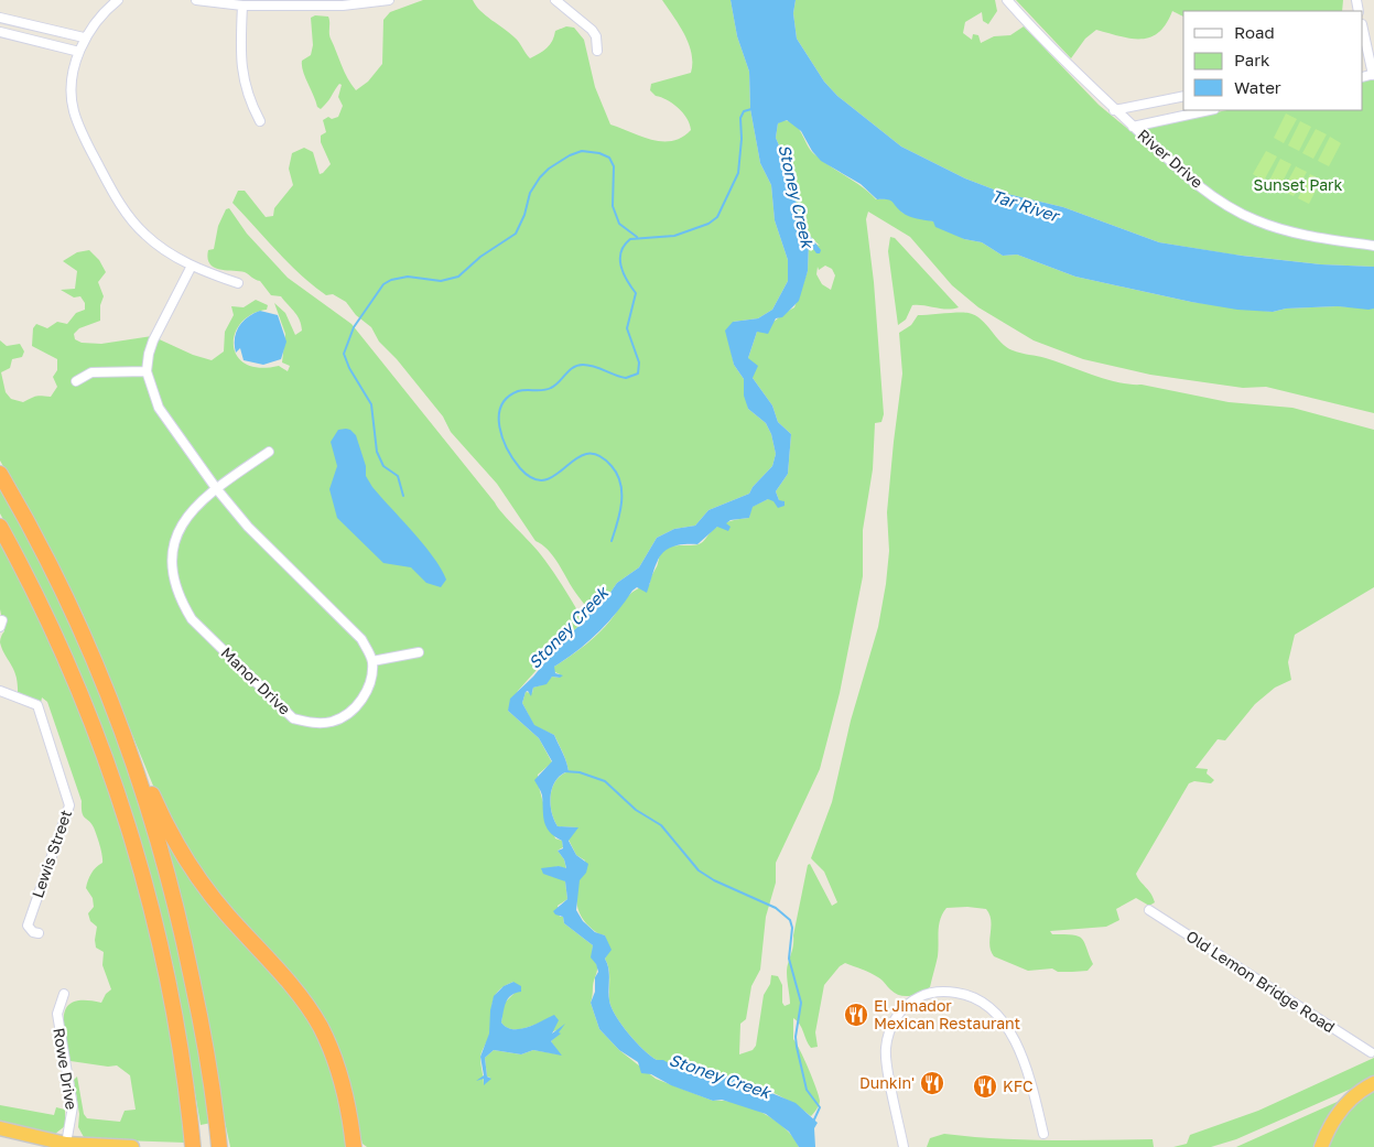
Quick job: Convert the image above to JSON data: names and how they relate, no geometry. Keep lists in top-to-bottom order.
{
  "streets": {
    "street": [
      "River Drive",
      "Manor Drive",
      "Lewis Street",
      "Old Lemon Bridge Road",
      "Rowe Drive"
    ]
  },
  "water": ["Stoney Creek", "Tar River"],
  "parks": ["Sunset Park"],
  "places": {
    "restaurant": ["El Jimador Mexican Restaurant", "Dunkin'", "KFC"]
  },
  "legend": ["Road", "Park", "Water"]
}
